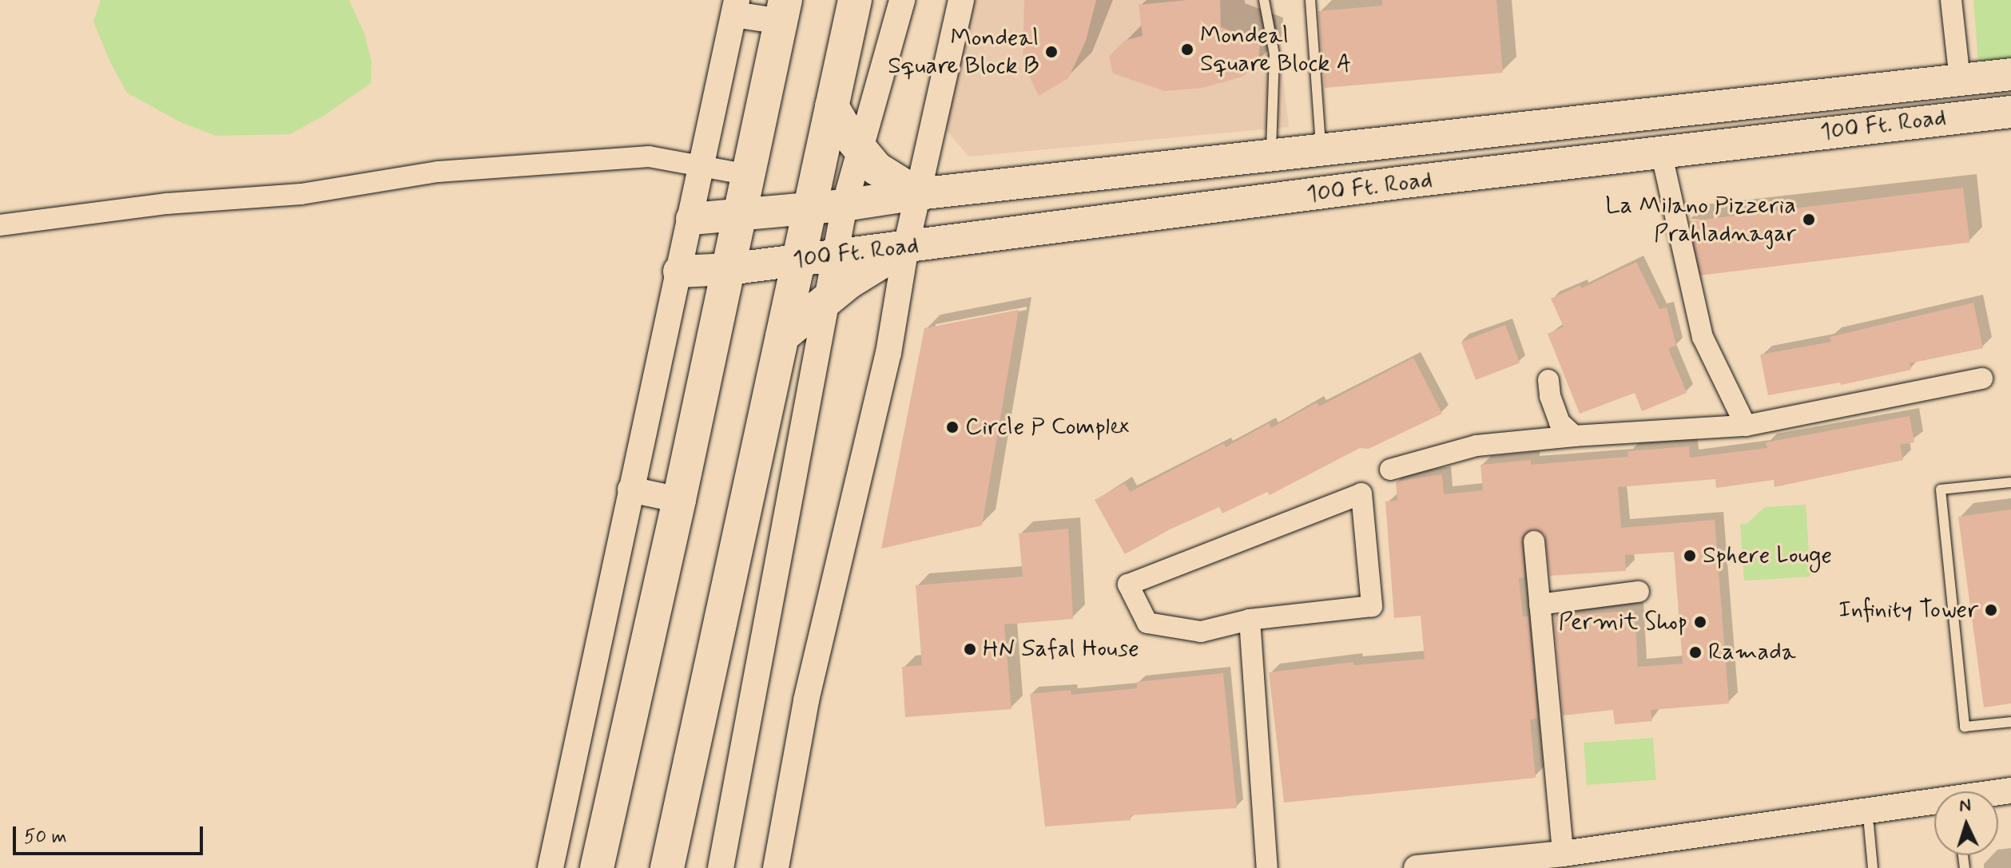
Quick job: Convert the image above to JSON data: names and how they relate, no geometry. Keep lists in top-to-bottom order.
{
  "streets": {
    "main road": ["100 Ft. Road"]
  },
  "places": [
    "Mondeal Square Block A",
    "Mondeal Square Block B",
    "La Milano Pizzeria Prahladnagar",
    "Circle P Complex",
    "Sphere Louge",
    "Infinity Tower",
    "Permit Shop",
    "HN Safal House",
    "Ramada"
  ],
  "scale_bar": "50 m",
  "north": "top"
}
